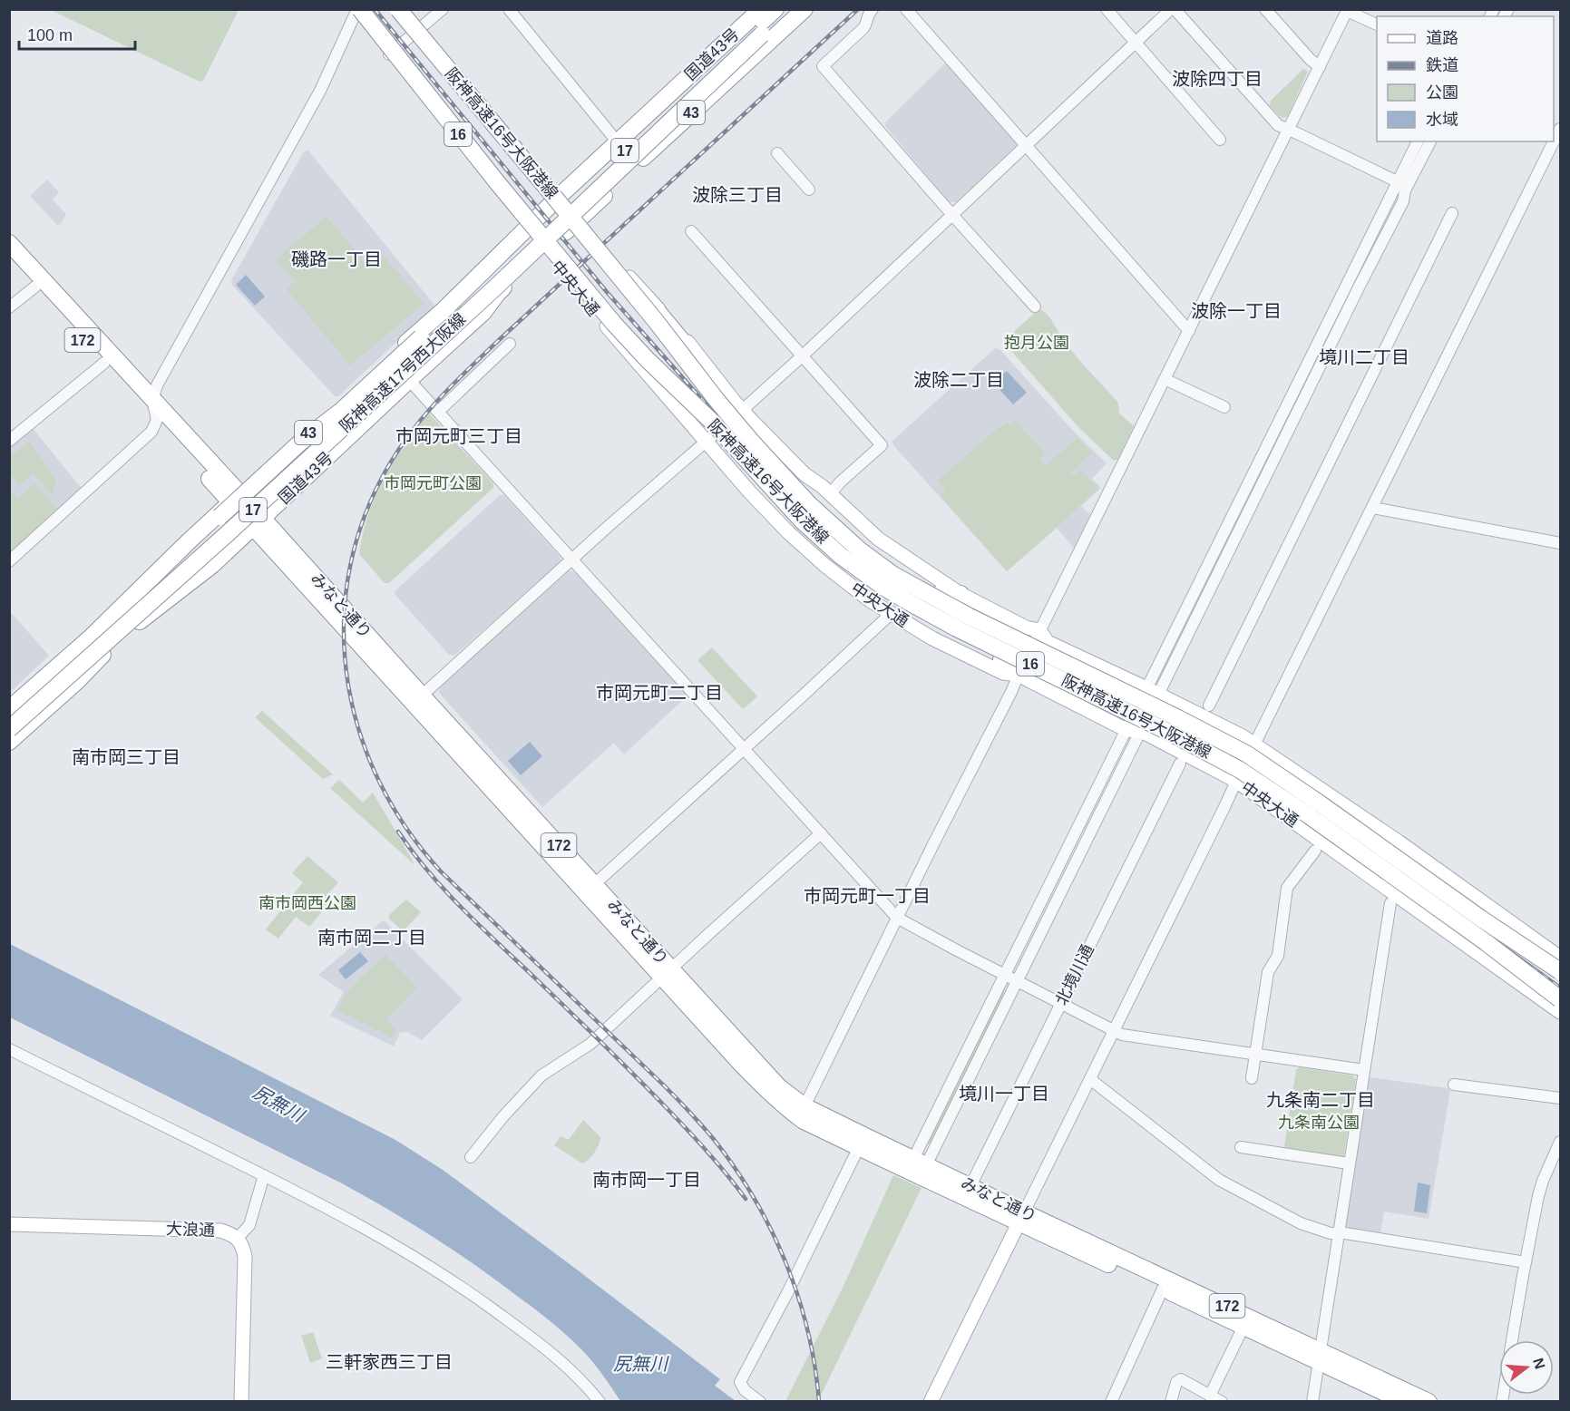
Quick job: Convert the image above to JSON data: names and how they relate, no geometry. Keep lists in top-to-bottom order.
{
  "streets": {
    "highway": [
      "国道43号",
      "43",
      "阪神高速16号大阪港線",
      "16",
      "17",
      "172",
      "阪神高速17号西大阪線",
      "みなと通り"
    ],
    "main road": ["中央大通", "大浪通"],
    "street": ["北境川通"]
  },
  "crossings": [
    ["国道43号", "43"],
    ["国道43号", "阪神高速16号大阪港線"],
    ["国道43号", "中央大通"],
    ["国道43号", "みなと通り"],
    ["阪神高速16号大阪港線", "中央大通"],
    ["みなと通り", "北境川通"]
  ],
  "districts": [
    "波除四丁目",
    "波除三丁目",
    "磯路一丁目",
    "波除一丁目",
    "境川二丁目",
    "波除二丁目",
    "市岡元町三丁目",
    "市岡元町二丁目",
    "南市岡三丁目",
    "市岡元町一丁目",
    "南市岡二丁目",
    "境川一丁目",
    "九条南二丁目",
    "南市岡一丁目",
    "三軒家西三丁目"
  ],
  "water": ["尻無川"],
  "parks": [
    "抱月公園",
    "市岡元町公園",
    "南市岡西公園",
    "九条南公園"
  ],
  "legend": [
    "道路",
    "鉄道",
    "公園",
    "水域"
  ],
  "scale_bar": "100 m",
  "north": "right"
}
